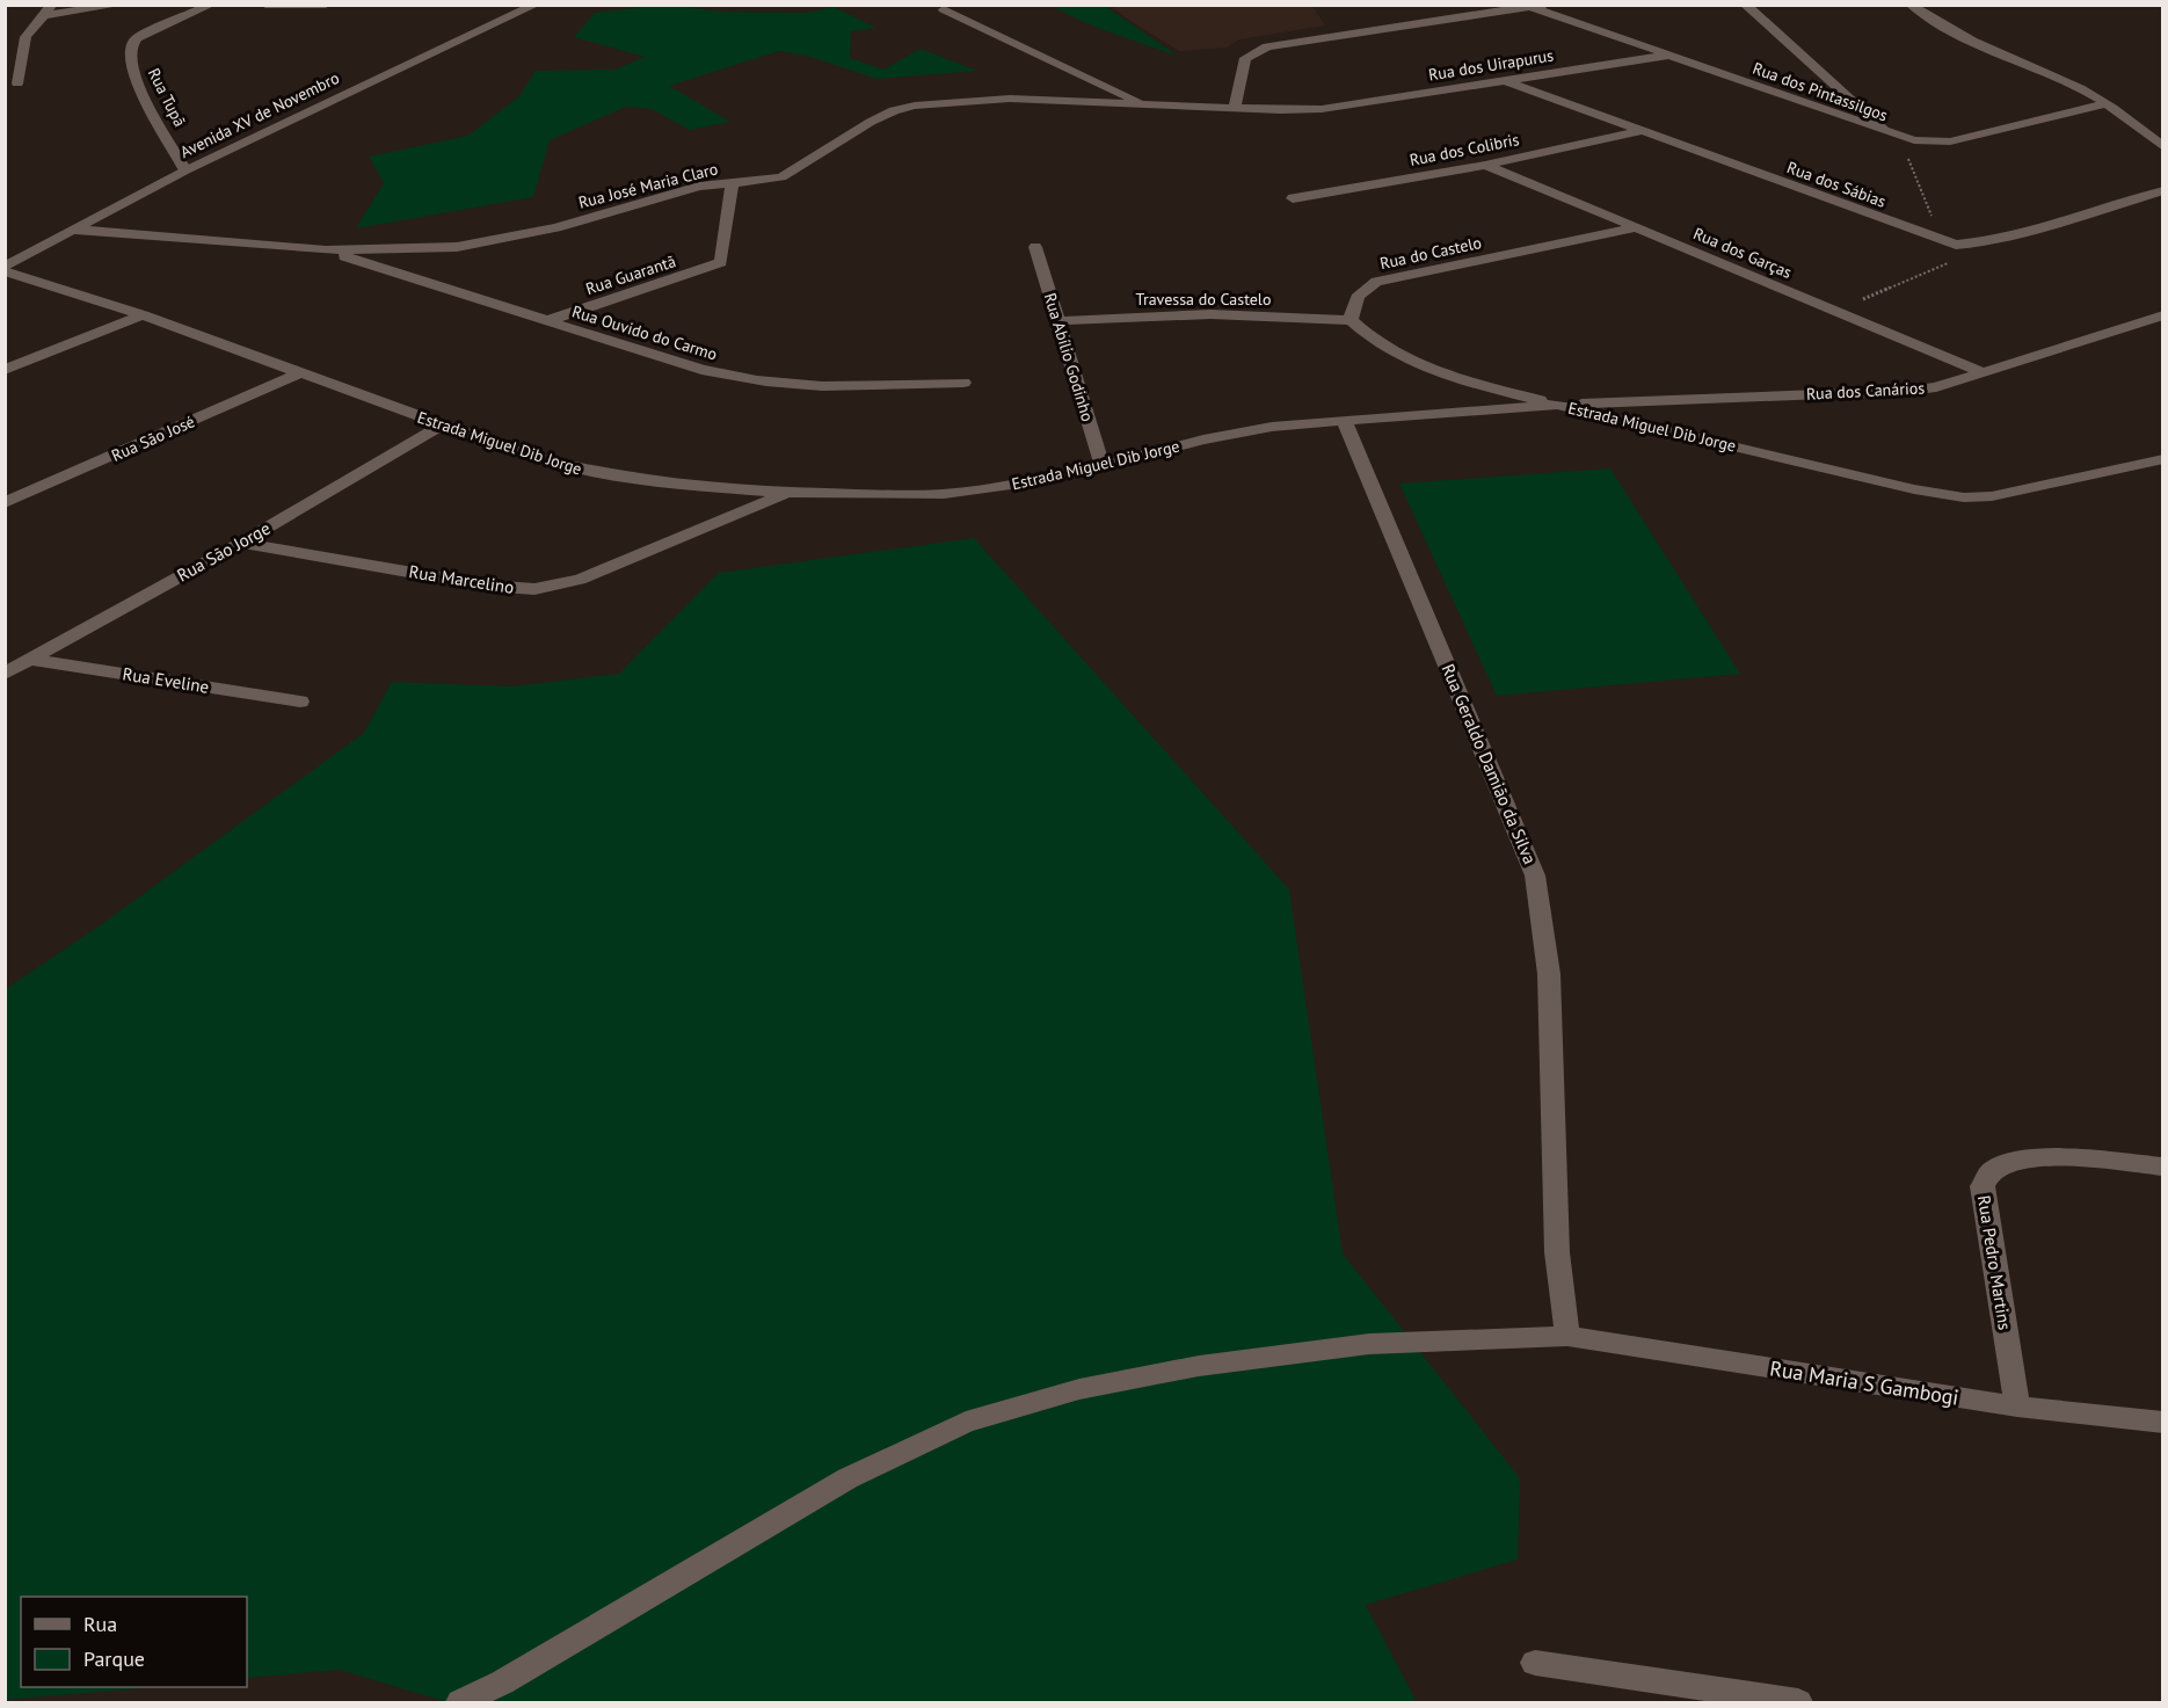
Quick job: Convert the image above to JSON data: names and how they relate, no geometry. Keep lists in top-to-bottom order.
{
  "streets": {
    "street": [
      "Rua dos Uirapurus",
      "Rua dos Pintassilgos",
      "Rua Tupã",
      "Avenida XV de Novembro",
      "Rua dos Colibris",
      "Rua dos Sábias",
      "Rua José Maria Claro",
      "Rua do Castelo",
      "Rua dos Garças",
      "Rua Guarantã",
      "Travessa do Castelo",
      "Rua Ouvido do Carmo",
      "Rua Abílio Godinho",
      "Rua dos Canários",
      "Estrada Miguel Dib Jorge",
      "Rua São José",
      "Rua São Jorge",
      "Rua Marcelino",
      "Rua Eveline",
      "Rua Geraldo Damião da Silva",
      "Rua Pedro Martins",
      "Rua Maria S Gambogi"
    ]
  },
  "crossings": [
    ["Rua dos Uirapurus", "Rua dos Pintassilgos"],
    ["Rua dos Uirapurus", "Rua dos Sábias"],
    ["Rua dos Uirapurus", "Rua José Maria Claro"],
    ["Rua Tupã", "Avenida XV de Novembro"],
    ["Avenida XV de Novembro", "Rua José Maria Claro"],
    ["Avenida XV de Novembro", "Estrada Miguel Dib Jorge"],
    ["Rua dos Colibris", "Rua dos Sábias"],
    ["Rua dos Colibris", "Rua dos Garças"],
    ["Rua José Maria Claro", "Rua Guarantã"],
    ["Rua José Maria Claro", "Rua Ouvido do Carmo"],
    ["Rua do Castelo", "Rua dos Garças"],
    ["Rua do Castelo", "Travessa do Castelo"],
    ["Rua dos Garças", "Rua dos Canários"],
    ["Rua Guarantã", "Rua Ouvido do Carmo"],
    ["Travessa do Castelo", "Rua Abílio Godinho"],
    ["Rua Abílio Godinho", "Estrada Miguel Dib Jorge"],
    ["Rua dos Canários", "Estrada Miguel Dib Jorge"],
    ["Estrada Miguel Dib Jorge", "Rua São José"],
    ["Estrada Miguel Dib Jorge", "Rua São Jorge"],
    ["Estrada Miguel Dib Jorge", "Rua Marcelino"],
    ["Estrada Miguel Dib Jorge", "Rua Geraldo Damião da Silva"],
    ["Rua São Jorge", "Rua Marcelino"],
    ["Rua São Jorge", "Rua Eveline"],
    ["Rua Geraldo Damião da Silva", "Rua Maria S Gambogi"],
    ["Rua Pedro Martins", "Rua Maria S Gambogi"]
  ],
  "legend": ["Rua", "Parque"]
}
